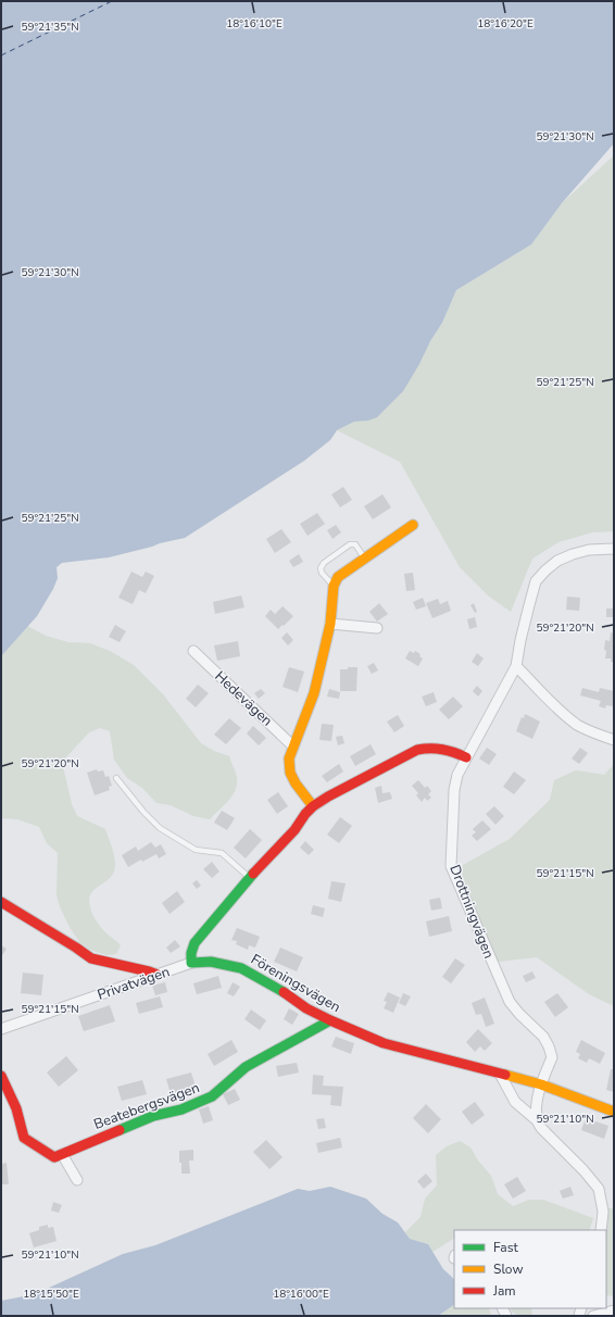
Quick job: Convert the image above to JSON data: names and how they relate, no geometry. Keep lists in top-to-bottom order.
{
  "streets": {
    "street": [
      "Hedevägen",
      "Drottningvägen",
      "Privatvägen",
      "Föreningsvägen",
      "Beatebergsvägen"
    ]
  },
  "crossings": [
    ["Drottningvägen", "Föreningsvägen"],
    ["Privatvägen", "Föreningsvägen"],
    ["Föreningsvägen", "Beatebergsvägen"]
  ],
  "legend": ["Fast", "Slow", "Jam"],
  "coordinates": [
    "18°16'10\"E",
    "18°16'20\"E",
    "59°21'35\"N",
    "59°21'30\"N",
    "59°21'25\"N",
    "59°21'20\"N",
    "59°21'15\"N",
    "59°21'10\"N",
    "18°15'50\"E",
    "18°16'00\"E"
  ]
}
